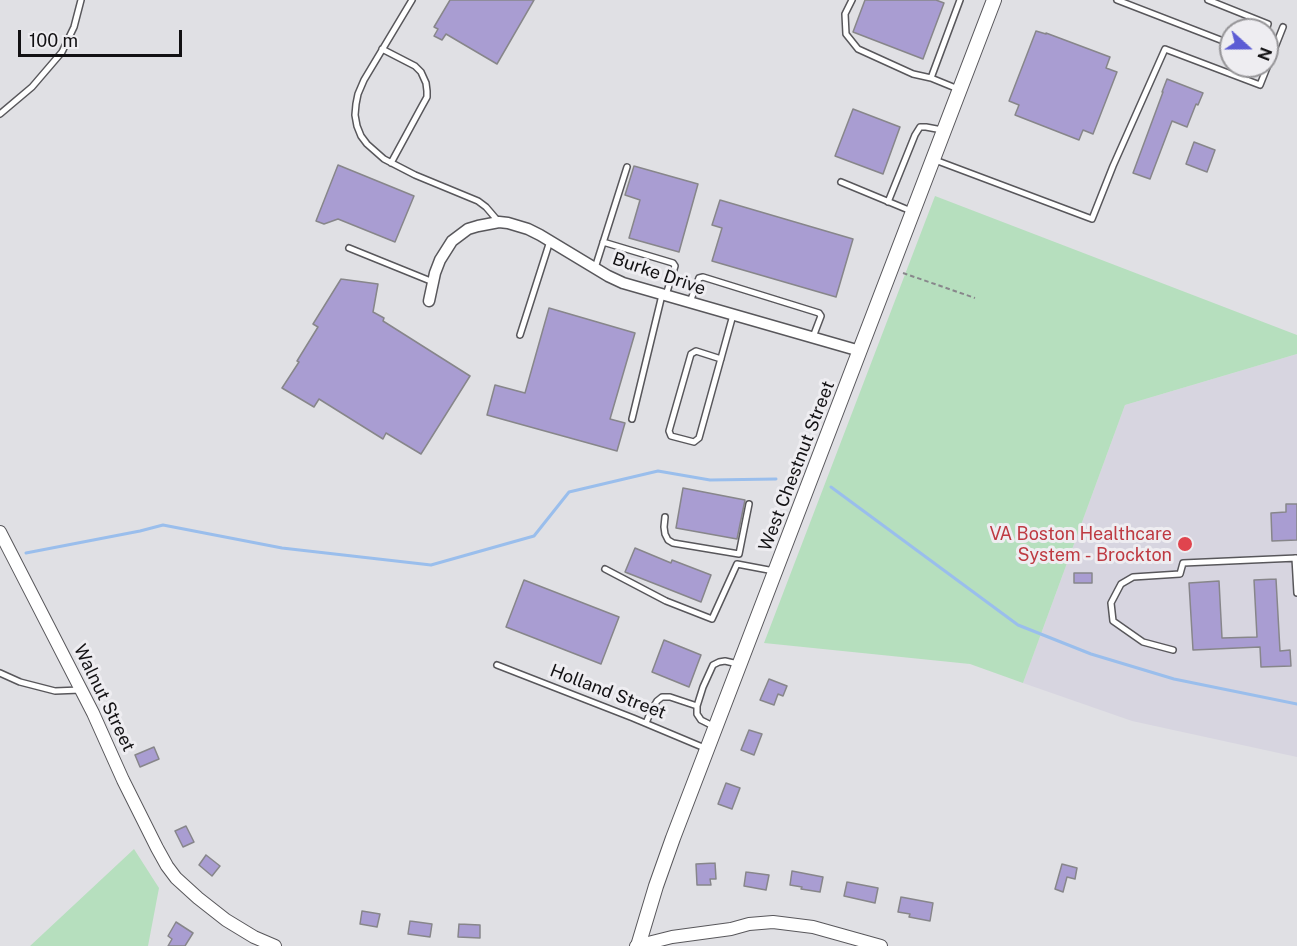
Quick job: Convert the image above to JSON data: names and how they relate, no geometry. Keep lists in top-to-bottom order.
{
  "streets": {
    "main road": ["West Chestnut Street"],
    "street": ["Burke Drive", "Walnut Street"],
    "lane": ["Holland Street"]
  },
  "crossings": [
    ["Burke Drive", "West Chestnut Street"],
    ["West Chestnut Street", "Holland Street"]
  ],
  "places": ["VA Boston Healthcare System - Brockton"],
  "scale_bar": "100 m",
  "north": "right"
}
